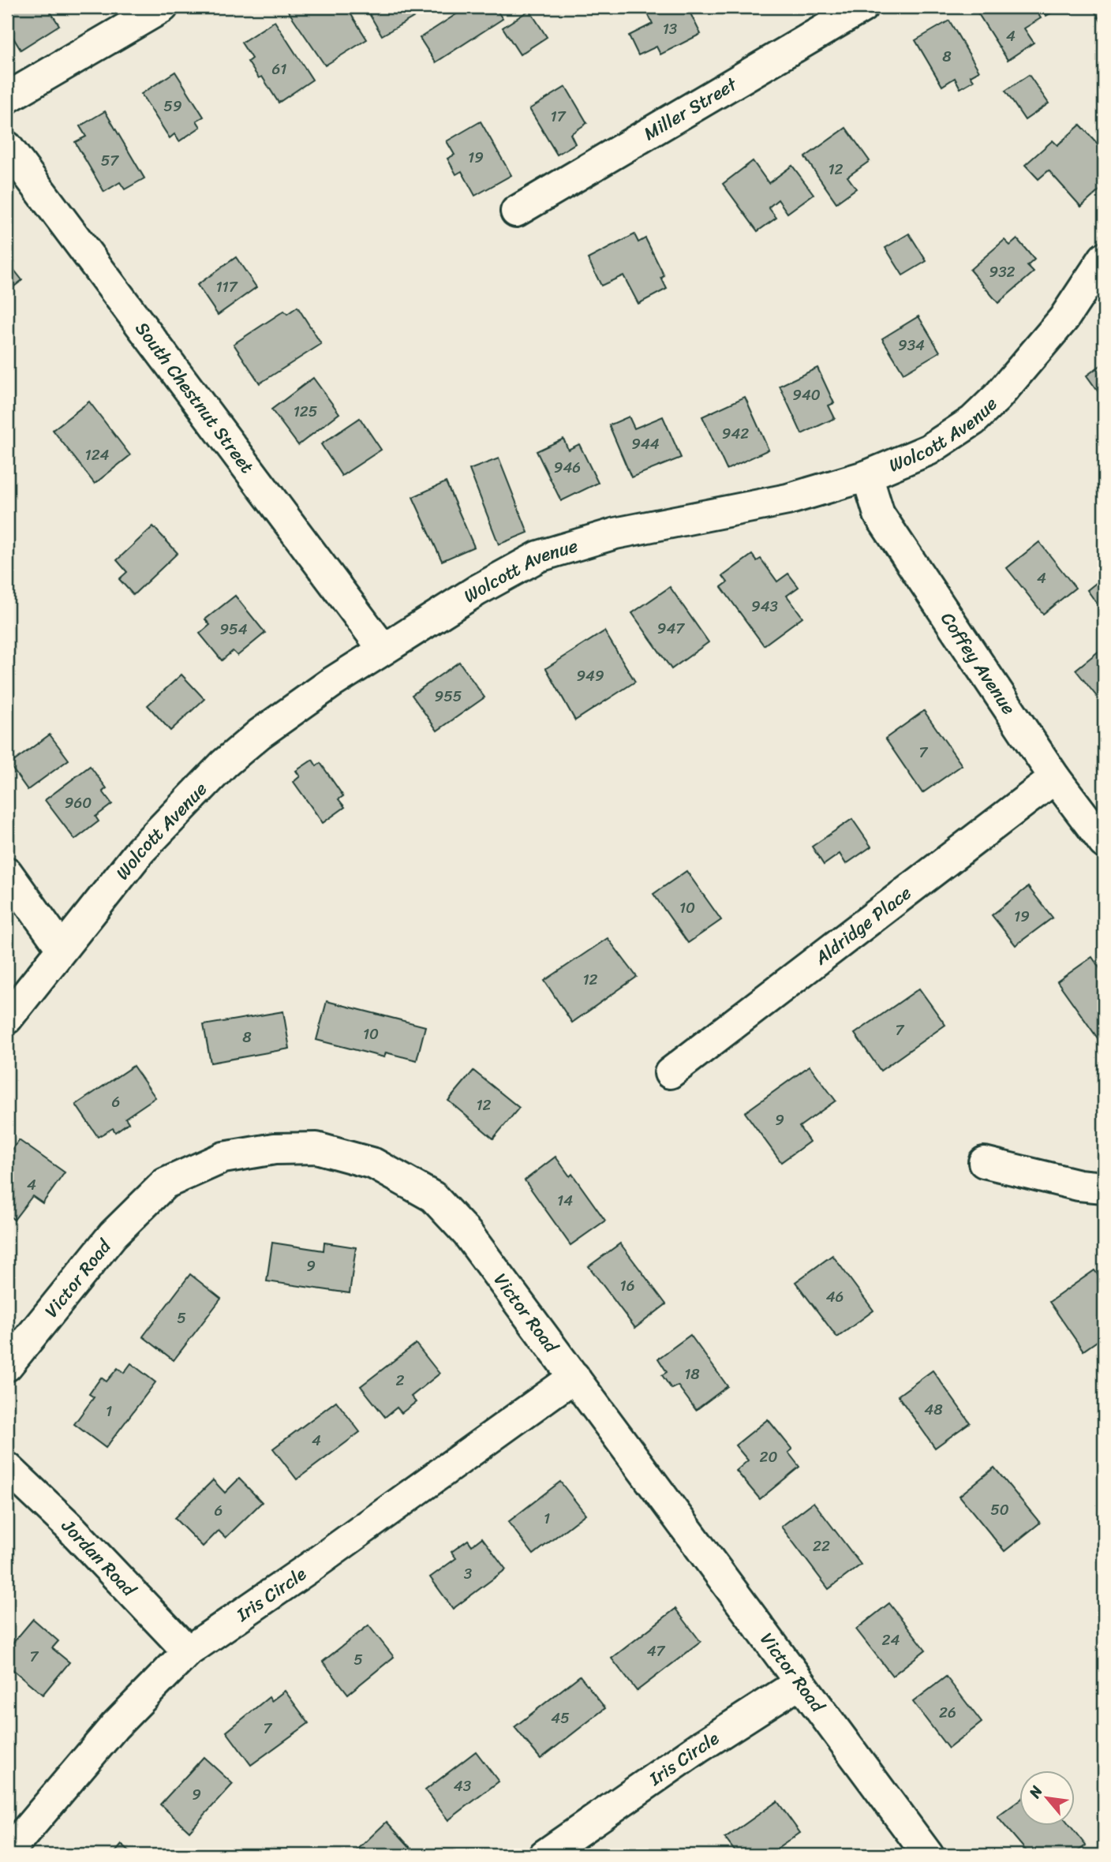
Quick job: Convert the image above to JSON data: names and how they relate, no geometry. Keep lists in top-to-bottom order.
{
  "streets": {
    "street": [
      "Miller Street",
      "South Chestnut Street",
      "Wolcott Avenue",
      "Coffey Avenue",
      "Aldridge Place",
      "Victor Road",
      "Jordan Road",
      "Iris Circle"
    ]
  },
  "crossings": [
    ["South Chestnut Street", "Wolcott Avenue"],
    ["Wolcott Avenue", "Coffey Avenue"],
    ["Coffey Avenue", "Aldridge Place"],
    ["Victor Road", "Iris Circle"],
    ["Jordan Road", "Iris Circle"]
  ],
  "house_numbers": [
    "13",
    "4",
    "8",
    "61",
    "59",
    "17",
    "19",
    "57",
    "12",
    "932",
    "117",
    "934",
    "940",
    "125",
    "942",
    "944",
    "124",
    "946",
    "4",
    "943",
    "947",
    "954",
    "949",
    "955",
    "7",
    "960",
    "10",
    "19",
    "12",
    "7",
    "10",
    "8",
    "6",
    "12",
    "9",
    "4",
    "14",
    "9",
    "16",
    "46",
    "5",
    "18",
    "2",
    "48",
    "1",
    "4",
    "20",
    "50",
    "6",
    "1",
    "22",
    "3",
    "24",
    "47",
    "7",
    "5",
    "26",
    "45",
    "7",
    "43",
    "9"
  ],
  "north": "top left"
}
